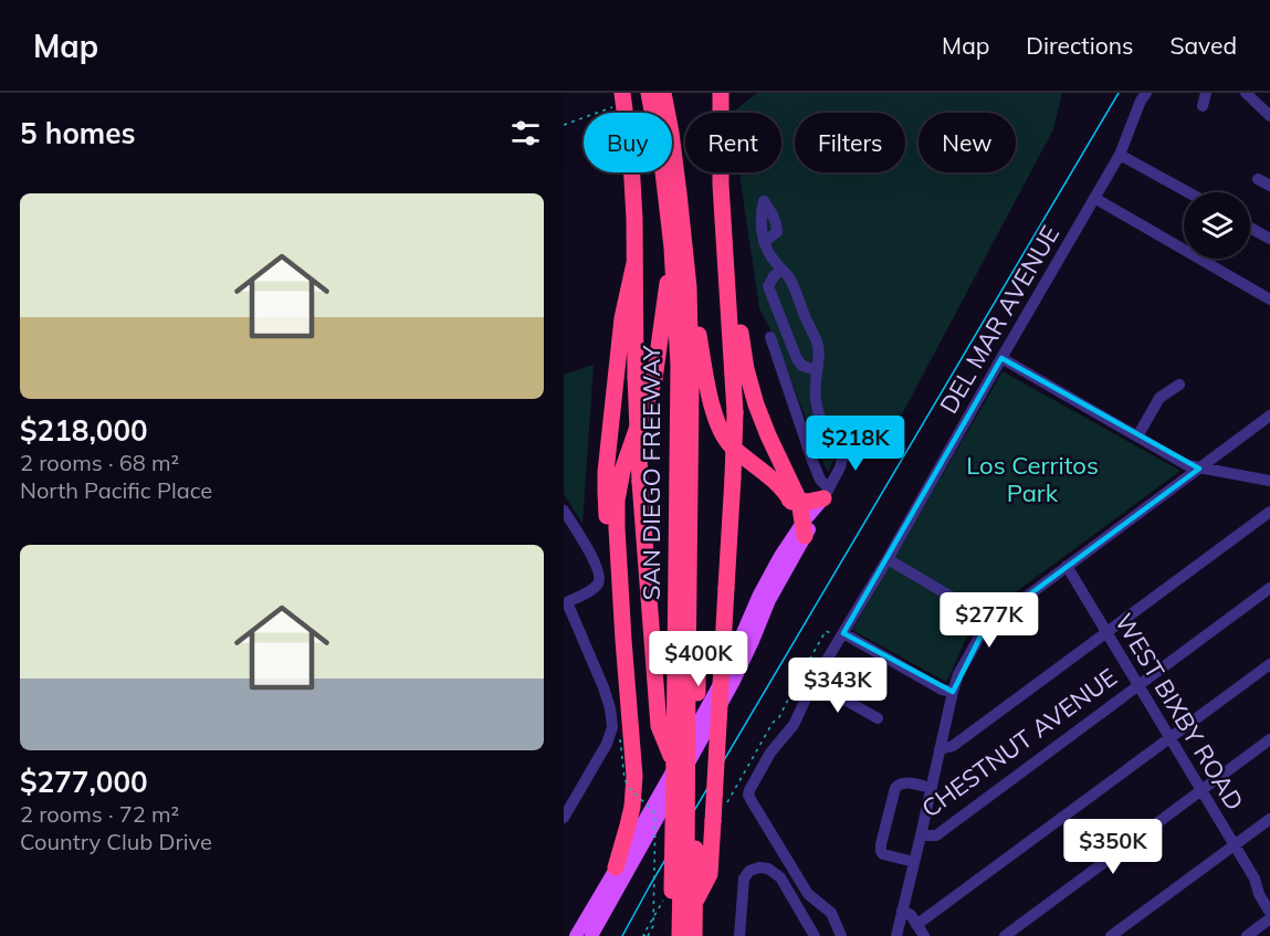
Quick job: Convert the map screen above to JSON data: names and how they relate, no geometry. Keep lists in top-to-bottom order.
{
  "streets": {
    "highway": ["SAN DIEGO FREEWAY"],
    "street": ["DEL MAR AVENUE", "WEST BIXBY ROAD", "CHESTNUT AVENUE"]
  },
  "crossings": [
    ["WEST BIXBY ROAD", "CHESTNUT AVENUE"]
  ],
  "parks": ["Los Cerritos Park"],
  "page": {
    "header": "Map",
    "nav": ["Map", "Directions", "Saved"],
    "heading": "5 homes",
    "chip": [
      "Buy",
      "Rent",
      "Filters",
      "New"
    ],
    "list": [
      {
        "name": "$218,000",
        "note": "2 rooms · 68 m² · North Pacific Place"
      },
      {
        "name": "$277,000",
        "note": "2 rooms · 72 m² · Country Club Drive"
      }
    ],
    "price": [
      "$218K",
      "$277K",
      "$400K",
      "$343K",
      "$350K"
    ]
  }
}
